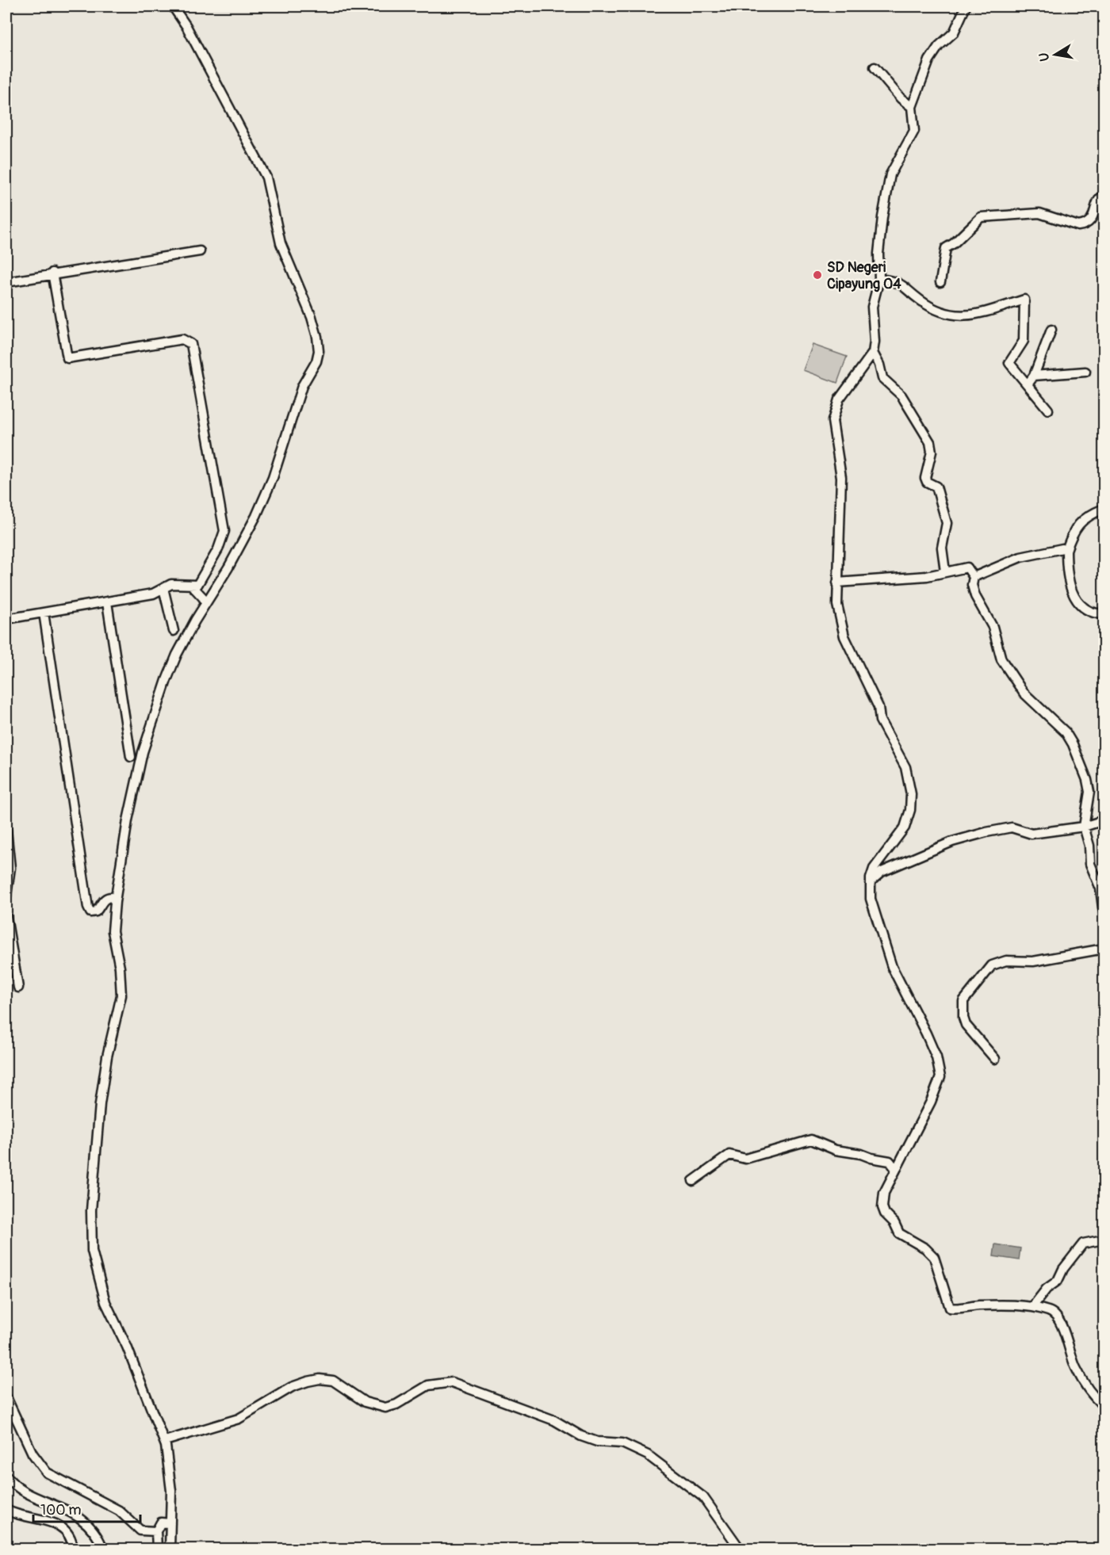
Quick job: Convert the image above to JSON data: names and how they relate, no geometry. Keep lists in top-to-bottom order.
{
  "places": ["SD Negeri Cipayung 04"],
  "scale_bar": "100 m",
  "north": "left"
}
